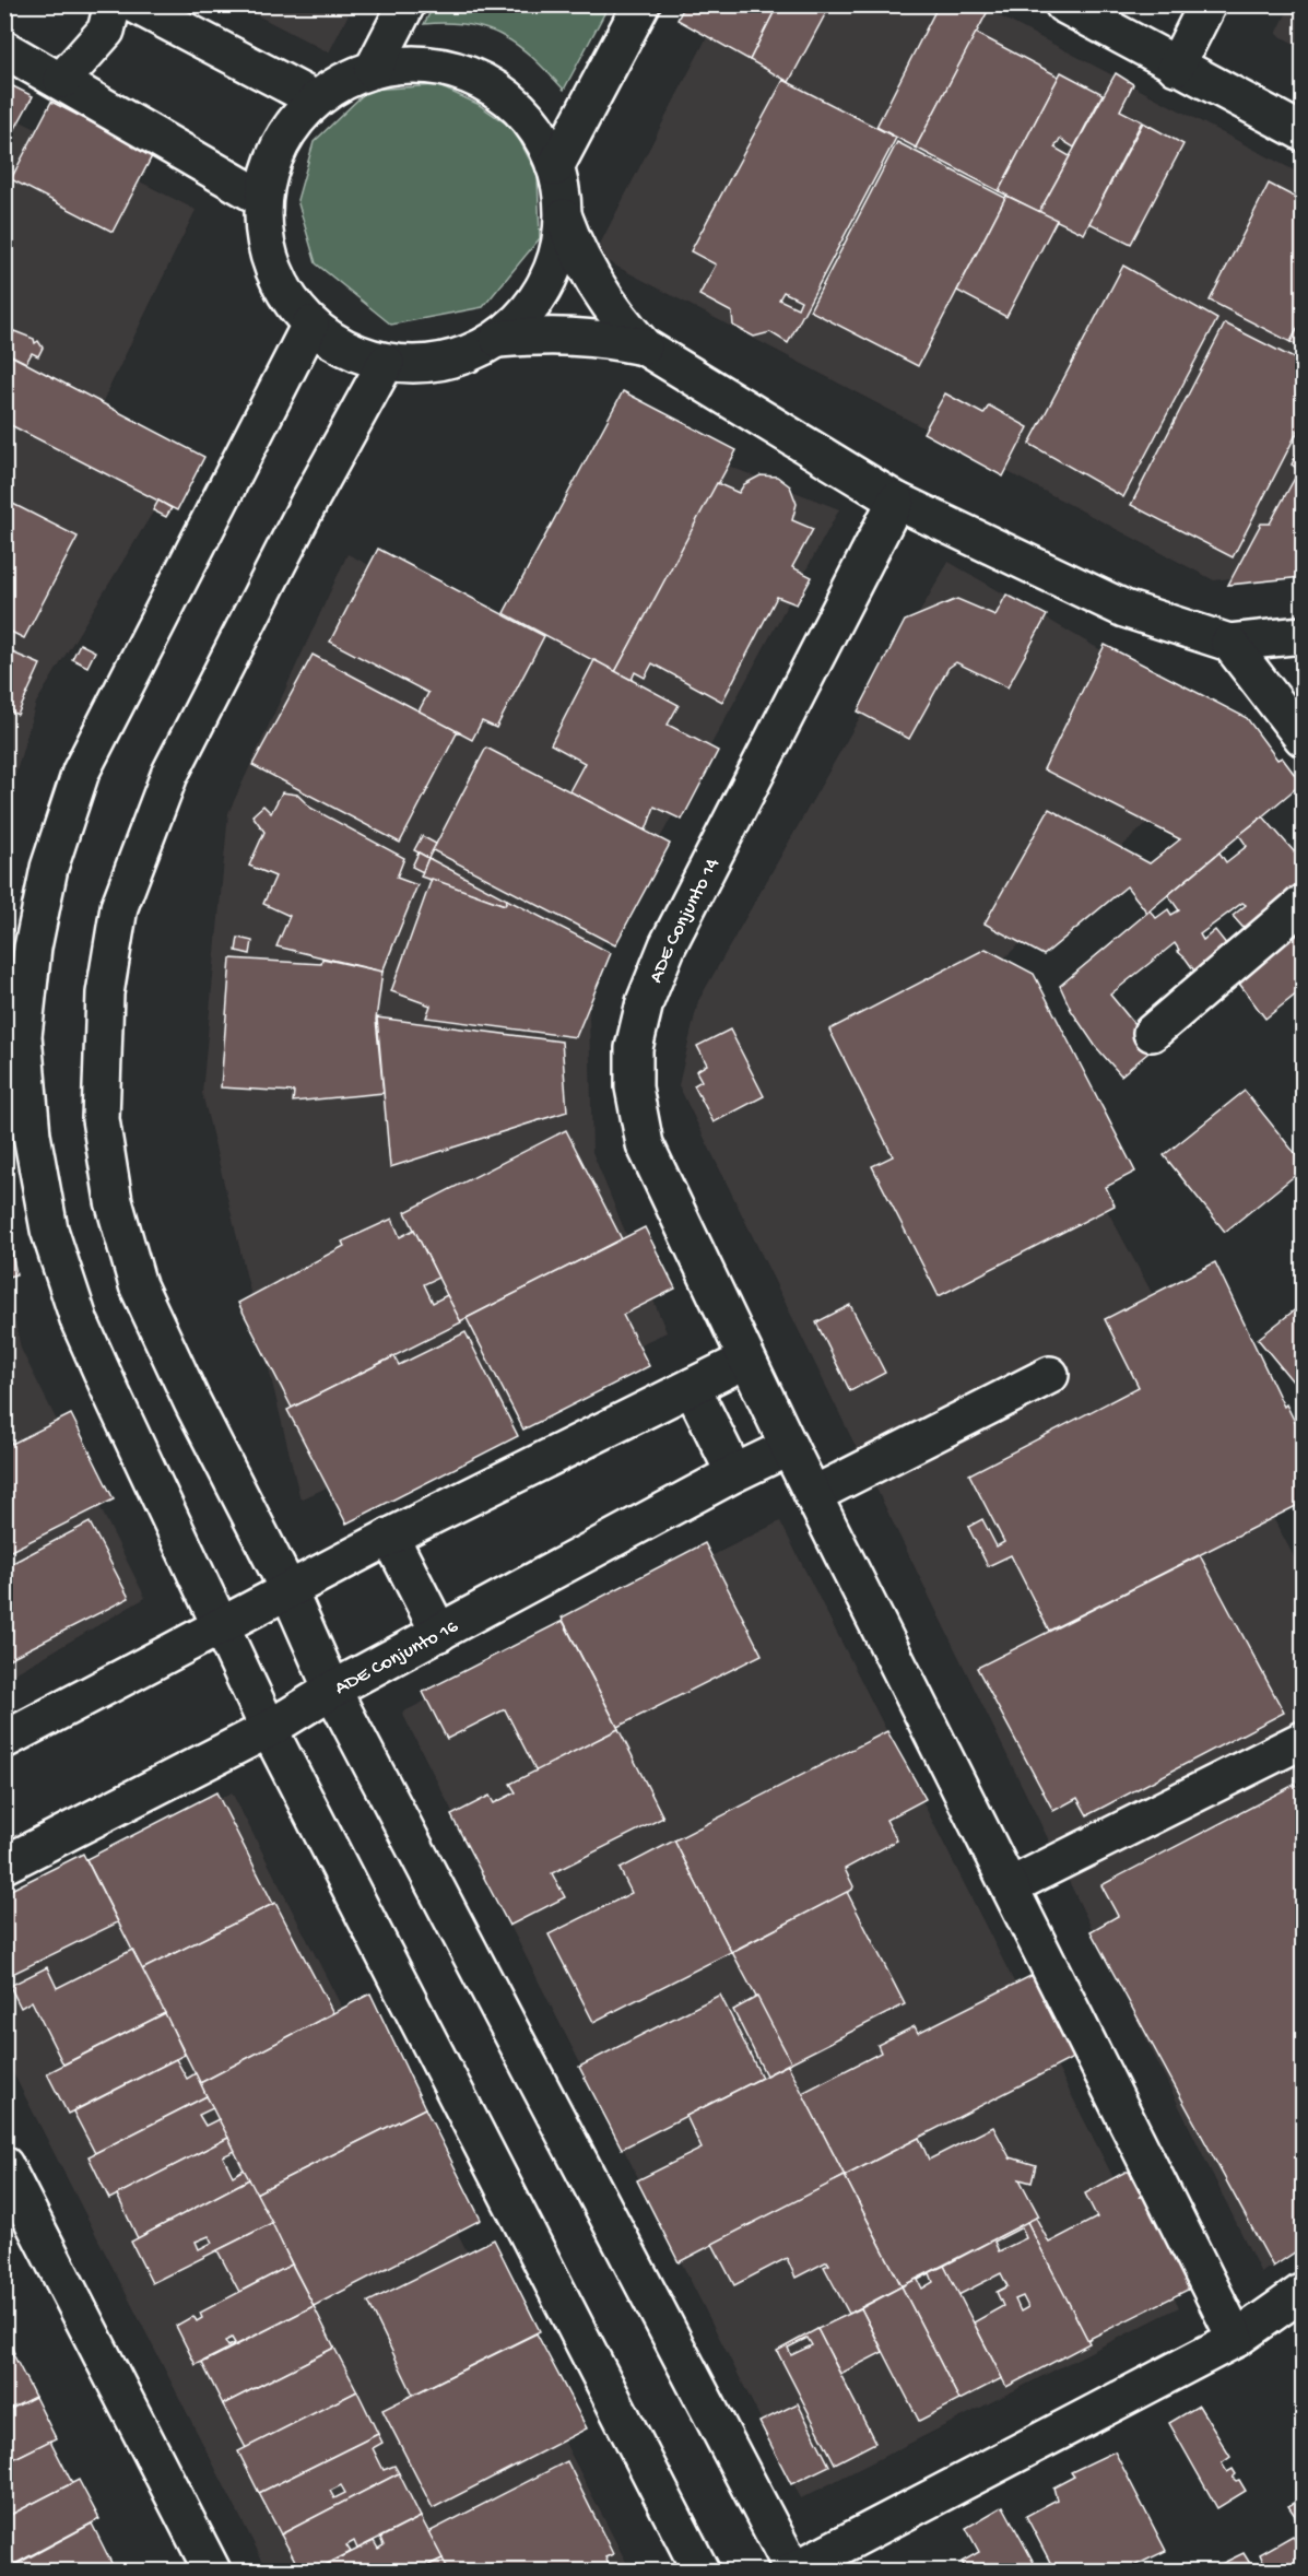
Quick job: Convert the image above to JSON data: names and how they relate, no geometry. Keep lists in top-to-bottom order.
{
  "streets": {
    "street": ["ADE Conjunto 14", "ADE Conjunto 16"]
  },
  "crossings": [
    ["ADE Conjunto 14", "ADE Conjunto 16"]
  ]
}
